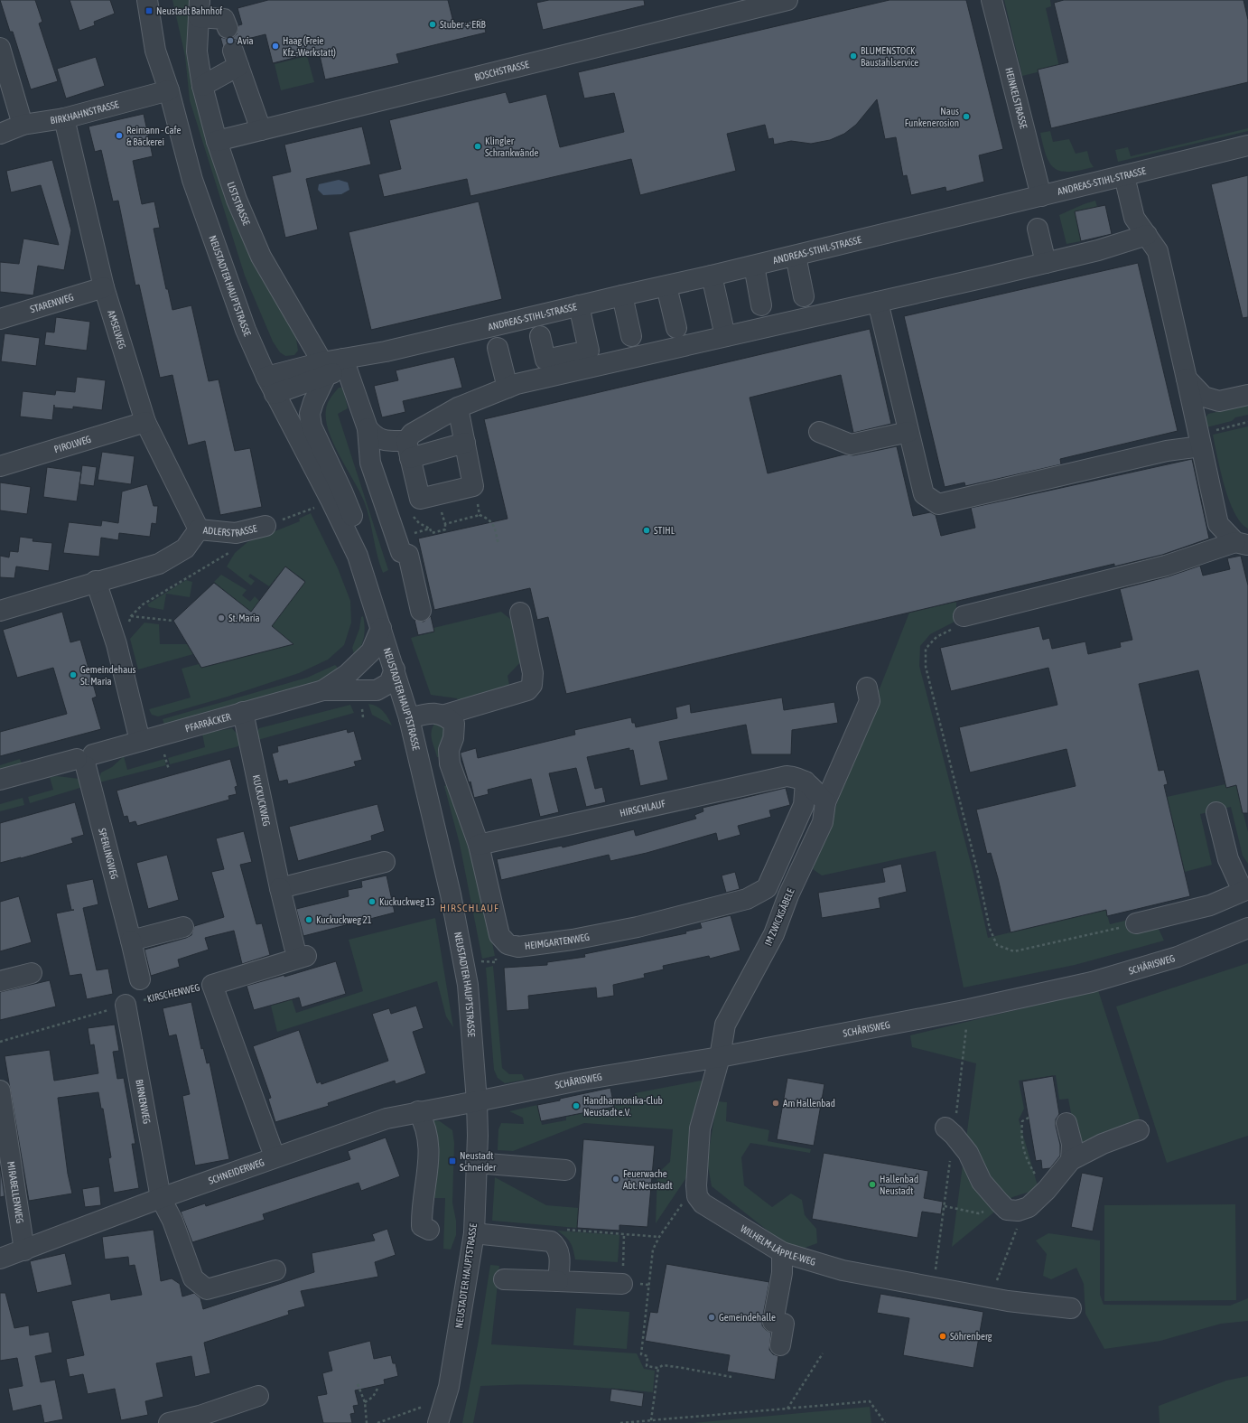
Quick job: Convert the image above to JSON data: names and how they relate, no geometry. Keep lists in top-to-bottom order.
{
  "streets": {
    "street": [
      "BOSCHSTRASSE",
      "HEINKELSTRASSE",
      "BIRKHAHNSTRASSE",
      "ANDREAS-STIHL-STRASSE",
      "LISTSTRASSE",
      "NEUSTADTER HAUPTSTRASSE",
      "STARENWEG",
      "AMSELWEG",
      "PIROLWEG",
      "ADLERSTRASSE",
      "PFARRÄCKER",
      "KUCKUCKWEG",
      "HIRSCHLAUF",
      "SPERLINGWEG",
      "IM ZWICKGÄBELE",
      "HEIMGARTENWEG",
      "SCHÄRISWEG",
      "KIRSCHENWEG",
      "BIRNENWEG",
      "SCHNEIDERWEG",
      "MIRABELLENWEG",
      "WILHELM-LÄPPLE-WEG"
    ]
  },
  "crossings": [
    ["BOSCHSTRASSE", "LISTSTRASSE"],
    ["HEINKELSTRASSE", "ANDREAS-STIHL-STRASSE"],
    ["BIRKHAHNSTRASSE", "NEUSTADTER HAUPTSTRASSE"],
    ["BIRKHAHNSTRASSE", "AMSELWEG"],
    ["ANDREAS-STIHL-STRASSE", "LISTSTRASSE"],
    ["ANDREAS-STIHL-STRASSE", "NEUSTADTER HAUPTSTRASSE"],
    ["LISTSTRASSE", "NEUSTADTER HAUPTSTRASSE"],
    ["NEUSTADTER HAUPTSTRASSE", "ADLERSTRASSE"],
    ["NEUSTADTER HAUPTSTRASSE", "PFARRÄCKER"],
    ["NEUSTADTER HAUPTSTRASSE", "SCHÄRISWEG"],
    ["NEUSTADTER HAUPTSTRASSE", "SCHNEIDERWEG"],
    ["STARENWEG", "AMSELWEG"],
    ["AMSELWEG", "PIROLWEG"],
    ["AMSELWEG", "ADLERSTRASSE"],
    ["PFARRÄCKER", "KUCKUCKWEG"],
    ["PFARRÄCKER", "SPERLINGWEG"],
    ["KUCKUCKWEG", "KIRSCHENWEG"],
    ["HIRSCHLAUF", "HEIMGARTENWEG"],
    ["IM ZWICKGÄBELE", "SCHÄRISWEG"],
    ["IM ZWICKGÄBELE", "WILHELM-LÄPPLE-WEG"],
    ["SCHÄRISWEG", "SCHNEIDERWEG"],
    ["SCHÄRISWEG", "WILHELM-LÄPPLE-WEG"],
    ["KIRSCHENWEG", "BIRNENWEG"],
    ["KIRSCHENWEG", "SCHNEIDERWEG"],
    ["BIRNENWEG", "SCHNEIDERWEG"],
    ["SCHNEIDERWEG", "MIRABELLENWEG"]
  ],
  "districts": ["HIRSCHLAUF"],
  "places": {
    "transit": ["Neustadt Bahnhof", "Neustadt Schneider"],
    "other": [
      "Stuber + ERB",
      "Avia",
      "Haag (Freie Kfz.-Werkstatt)",
      "BLUMENSTOCK Baustahlservice",
      "Naus Funkenerosion",
      "Reimann - Cafe & Bäckerei",
      "Klingler Schrankwände",
      "STIHL",
      "St. Maria",
      "Gemeindehaus St. Maria",
      "Kuckuckweg 13",
      "Kuckuckweg 21",
      "Am Hallenbad",
      "Handharmonika-Club Neustadt e.V.",
      "Feuerwache Abt. Neustadt",
      "Hallenbad Neustadt",
      "Gemeindehalle",
      "Söhrenberg"
    ]
  }
}
